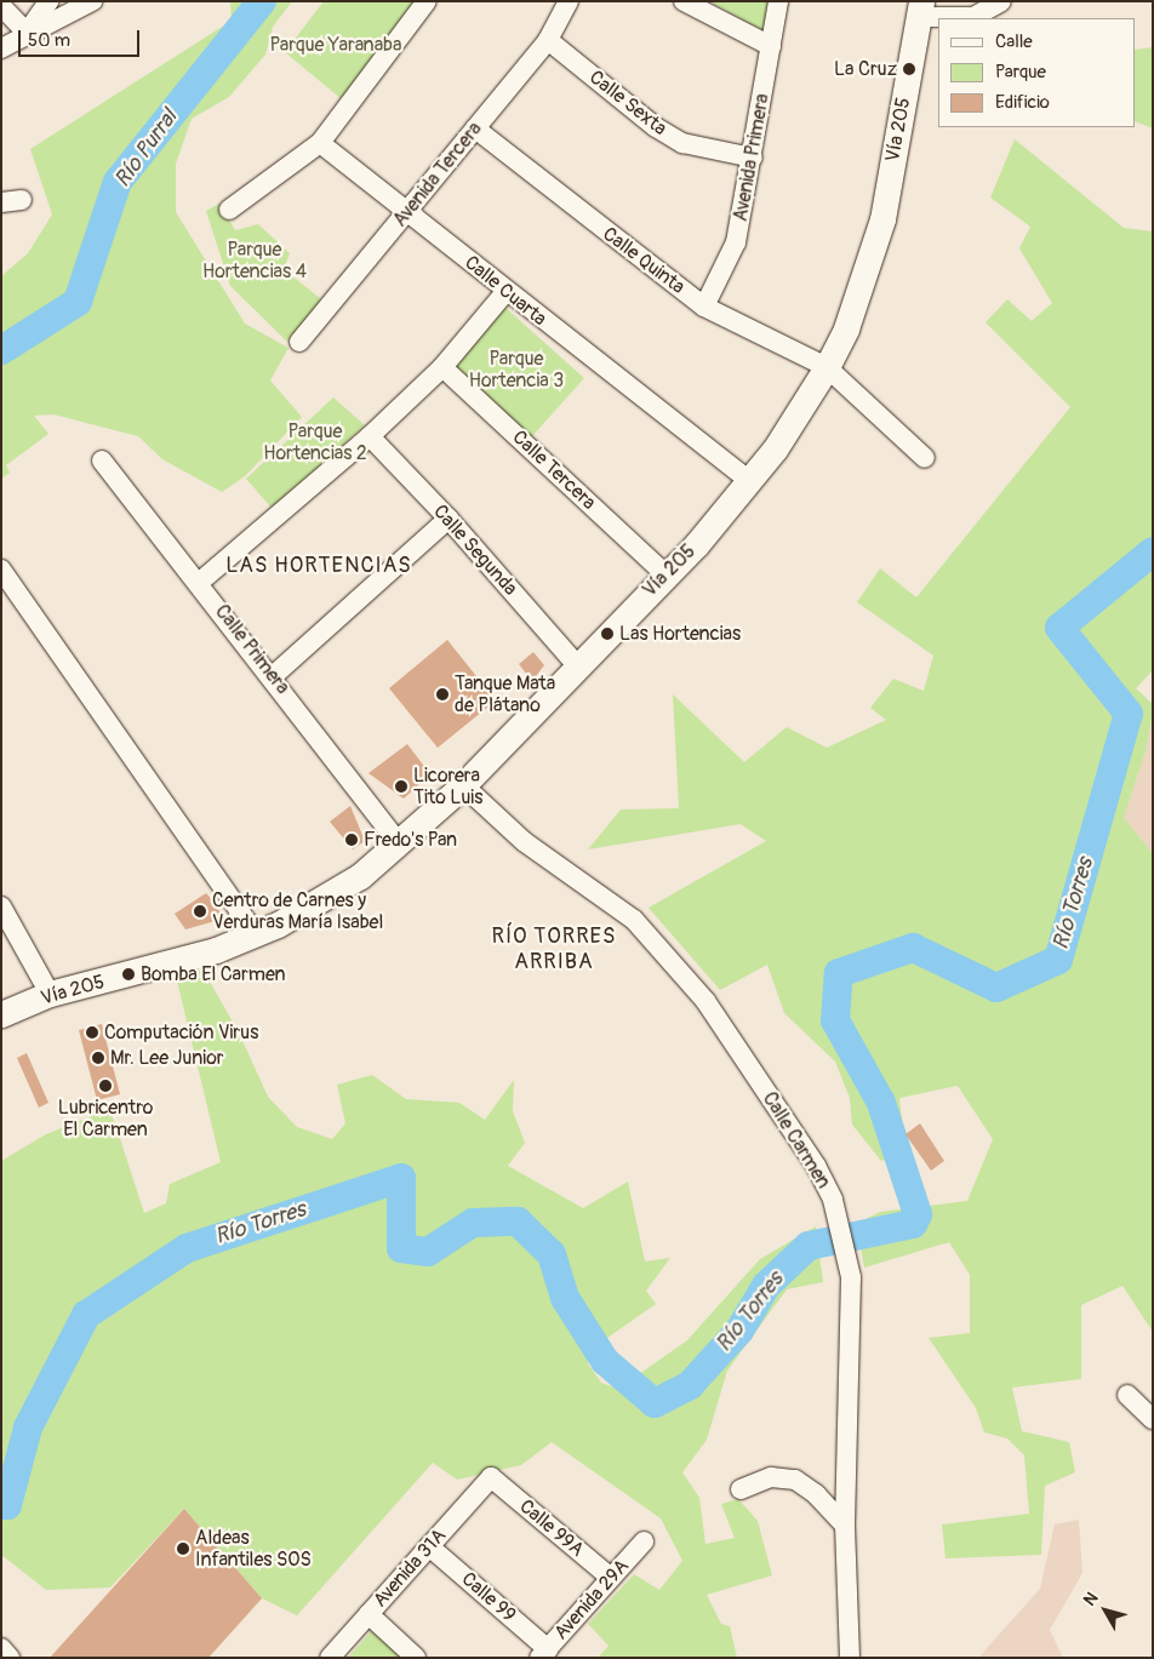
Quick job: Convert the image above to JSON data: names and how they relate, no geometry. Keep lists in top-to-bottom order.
{
  "streets": {
    "main road": ["Vía 205"],
    "street": [
      "Calle Sexta",
      "Avenida Primera",
      "Avenida Tercera",
      "Calle Quinta",
      "Calle Cuarta",
      "Calle Tercera",
      "Calle Segunda",
      "Calle Primera",
      "Calle Carmen",
      "Calle 99A",
      "Avenida 31A",
      "Calle 99",
      "Avenida 29A"
    ]
  },
  "crossings": [
    ["Calle Sexta", "Avenida Primera"],
    ["Calle Sexta", "Avenida Tercera"],
    ["Vía 205", "Calle Quinta"],
    ["Vía 205", "Calle Cuarta"],
    ["Vía 205", "Calle Tercera"],
    ["Vía 205", "Calle Segunda"],
    ["Vía 205", "Calle Primera"],
    ["Vía 205", "Calle Carmen"],
    ["Avenida Primera", "Calle Quinta"],
    ["Avenida Tercera", "Calle Quinta"],
    ["Avenida Tercera", "Calle Cuarta"],
    ["Calle 99A", "Avenida 31A"],
    ["Calle 99A", "Avenida 29A"],
    ["Avenida 31A", "Calle 99"],
    ["Calle 99", "Avenida 29A"]
  ],
  "districts": ["LAS HORTENCIAS", "RÍO TORRES ARRIBA"],
  "water": ["Río Purral", "Río Torres"],
  "parks": [
    "Parque Yaranaba",
    "Parque Hortencias 4",
    "Parque Hortencia 3",
    "Parque Hortencias 2"
  ],
  "places": [
    "La Cruz",
    "Las Hortencias",
    "Tanque Mata de Plátano",
    "Licorera Tito Luis",
    "Fredo's Pan",
    "Centro de Carnes y Verduras María Isabel",
    "Bomba El Carmen",
    "Computación Virus",
    "Mr. Lee Junior",
    "Lubricentro El Carmen",
    "Aldeas Infantiles SOS"
  ],
  "legend": ["Calle", "Parque", "Edificio"],
  "scale_bar": "50 m",
  "north": "top left"
}
